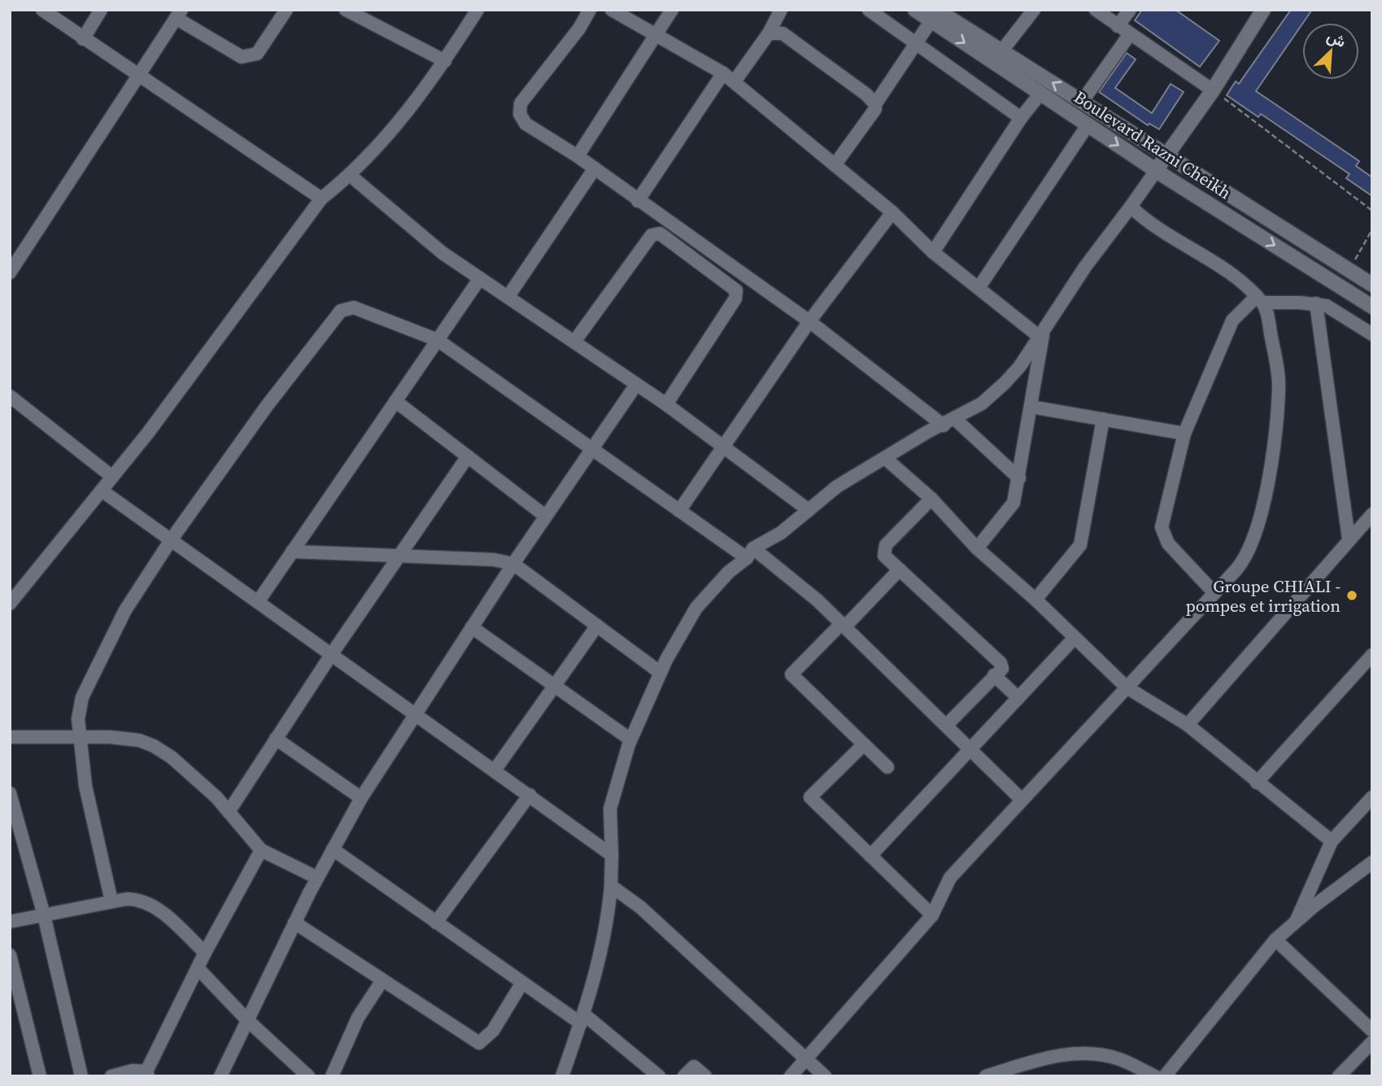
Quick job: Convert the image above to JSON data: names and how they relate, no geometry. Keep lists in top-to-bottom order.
{
  "streets": {
    "main road": ["Boulevard Razni Cheikh"]
  },
  "places": ["Groupe CHIALI - pompes et irrigation"],
  "north": "top right"
}
